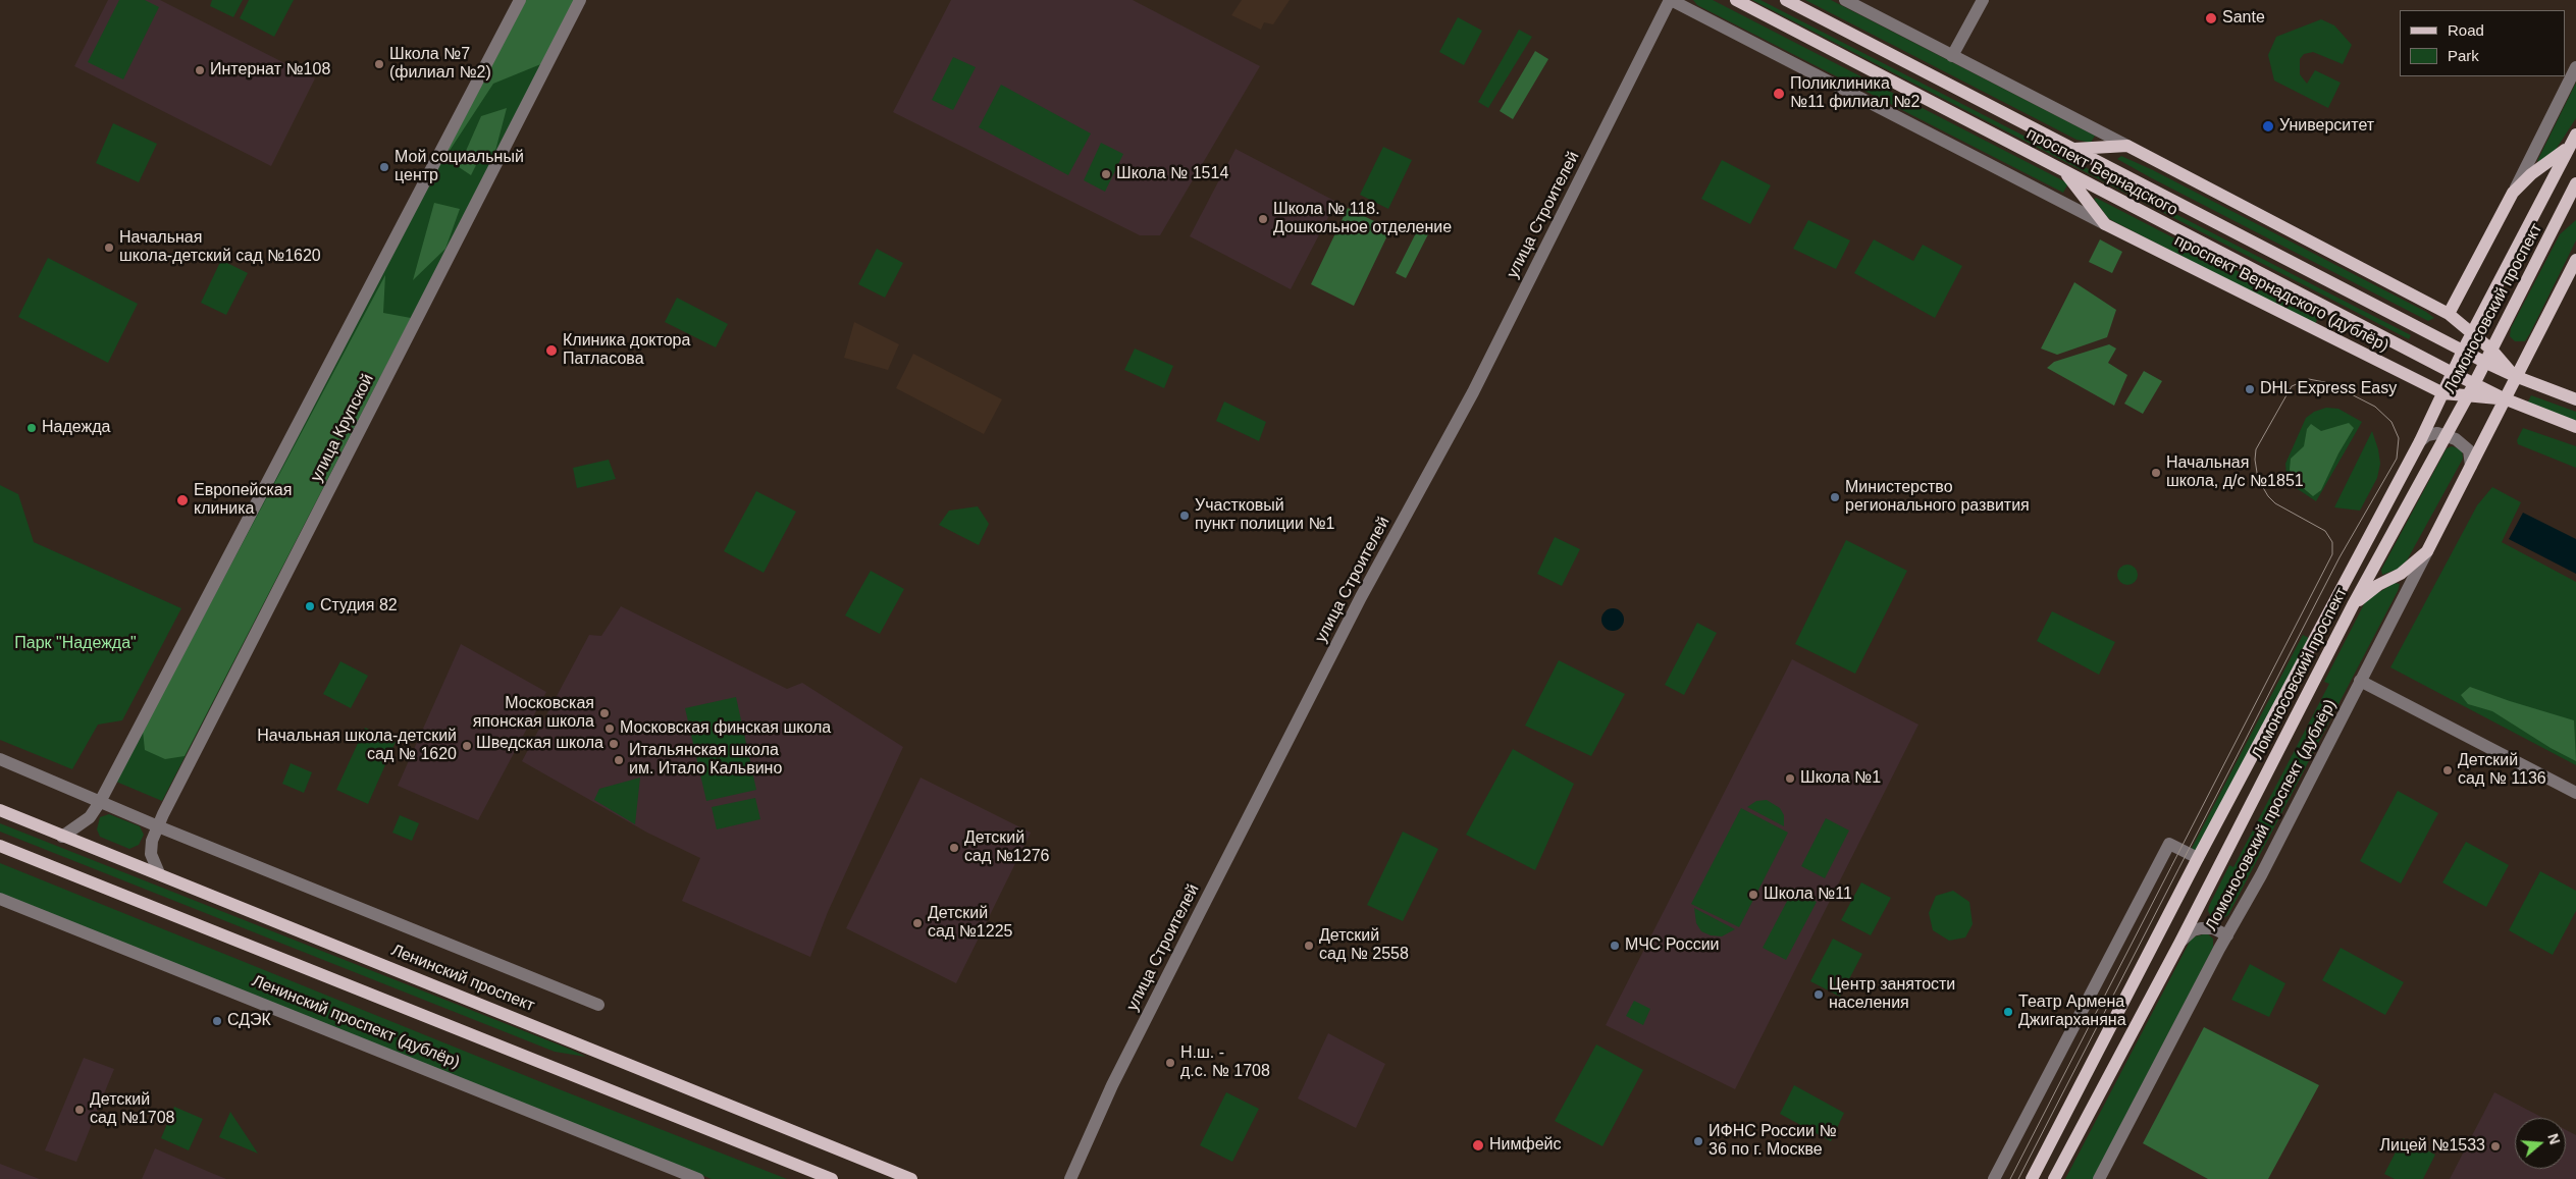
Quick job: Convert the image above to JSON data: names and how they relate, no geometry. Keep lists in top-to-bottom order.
{
  "streets": {
    "main road": [
      "проспект Вернадского",
      "проспект Вернадского (дублёр)",
      "Ломоносовский проспект",
      "Ломоносовский проспект (дублёр)",
      "Ленинский проспект"
    ],
    "street": ["улица Строителей", "улица Крупской", "Ленинский проспект (дублёр)"]
  },
  "crossings": [
    ["проспект Вернадского", "проспект Вернадского (дублёр)"],
    ["проспект Вернадского", "Ломоносовский проспект"],
    ["проспект Вернадского", "Ломоносовский проспект (дублёр)"],
    ["улица Строителей", "проспект Вернадского (дублёр)"],
    ["проспект Вернадского (дублёр)", "Ломоносовский проспект"],
    ["проспект Вернадского (дублёр)", "Ломоносовский проспект (дублёр)"],
    ["улица Крупской", "Ленинский проспект"]
  ],
  "parks": ["Парк \"Надежда\""],
  "places": [
    "Sante",
    "Школа №7 (филиал №2)",
    "Интернат №108",
    "Поликлиника №11 филиал №2",
    "Университет",
    "Мой социальный центр",
    "Школа № 1514",
    "Школа № 118. Дошкольное отделение",
    "Начальная школа-детский сад №1620",
    "Клиника доктора Патласова",
    "DHL Express Easy",
    "Надежда",
    "Начальная школа, д/с №1851",
    "Министерство регионального развития",
    "Европейская клиника",
    "Участковый пункт полиции №1",
    "Студия 82",
    "Московская японская школа",
    "Московская финская школа",
    "Шведская школа",
    "Начальная школа-детский сад № 1620",
    "Итальянская школа им. Итало Кальвино",
    "Детский сад № 1136",
    "Школа №1",
    "Детский сад №1276",
    "Школа №11",
    "Детский сад №1225",
    "Детский сад № 2558",
    "МЧС России",
    "Центр занятости населения",
    "Театр Армена Джигарханяна",
    "СДЭК",
    "Н.ш. - д.с. № 1708",
    "Детский сад №1708",
    "ИФНС России № 36 по г. Москве",
    "Нимфейс",
    "Лицей №1533"
  ],
  "legend": ["Road", "Park"],
  "north": "right"
}
